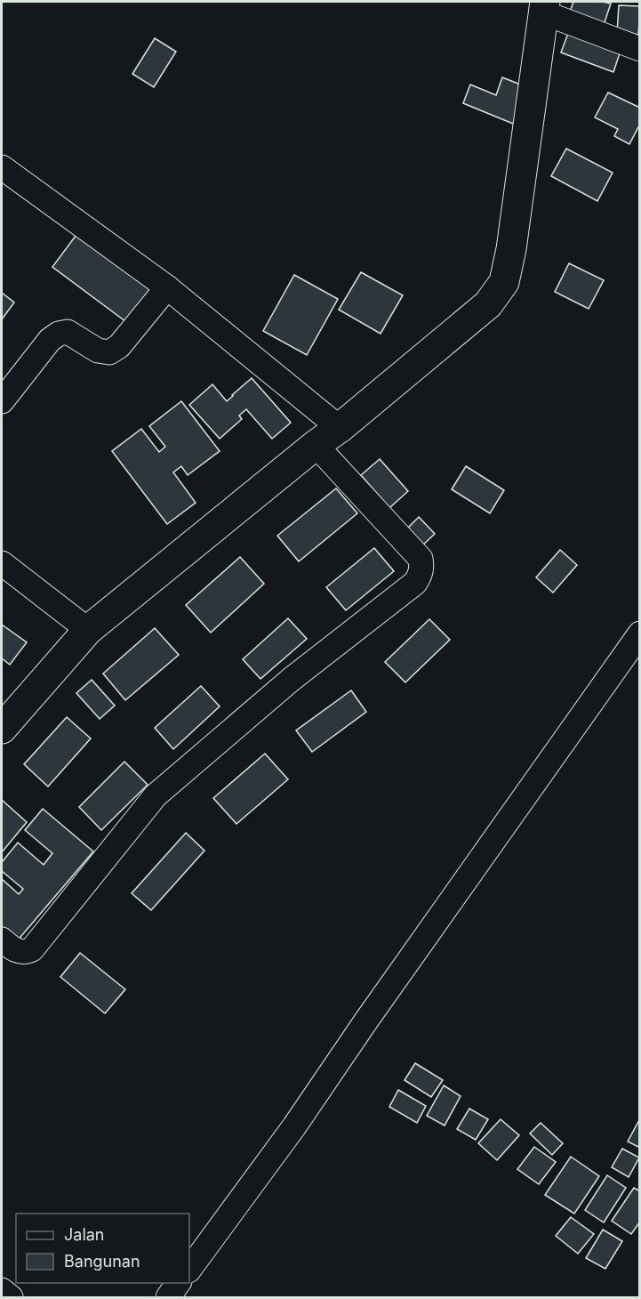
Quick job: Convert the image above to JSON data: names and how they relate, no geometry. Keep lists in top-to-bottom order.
{
  "legend": ["Jalan", "Bangunan"]
}
